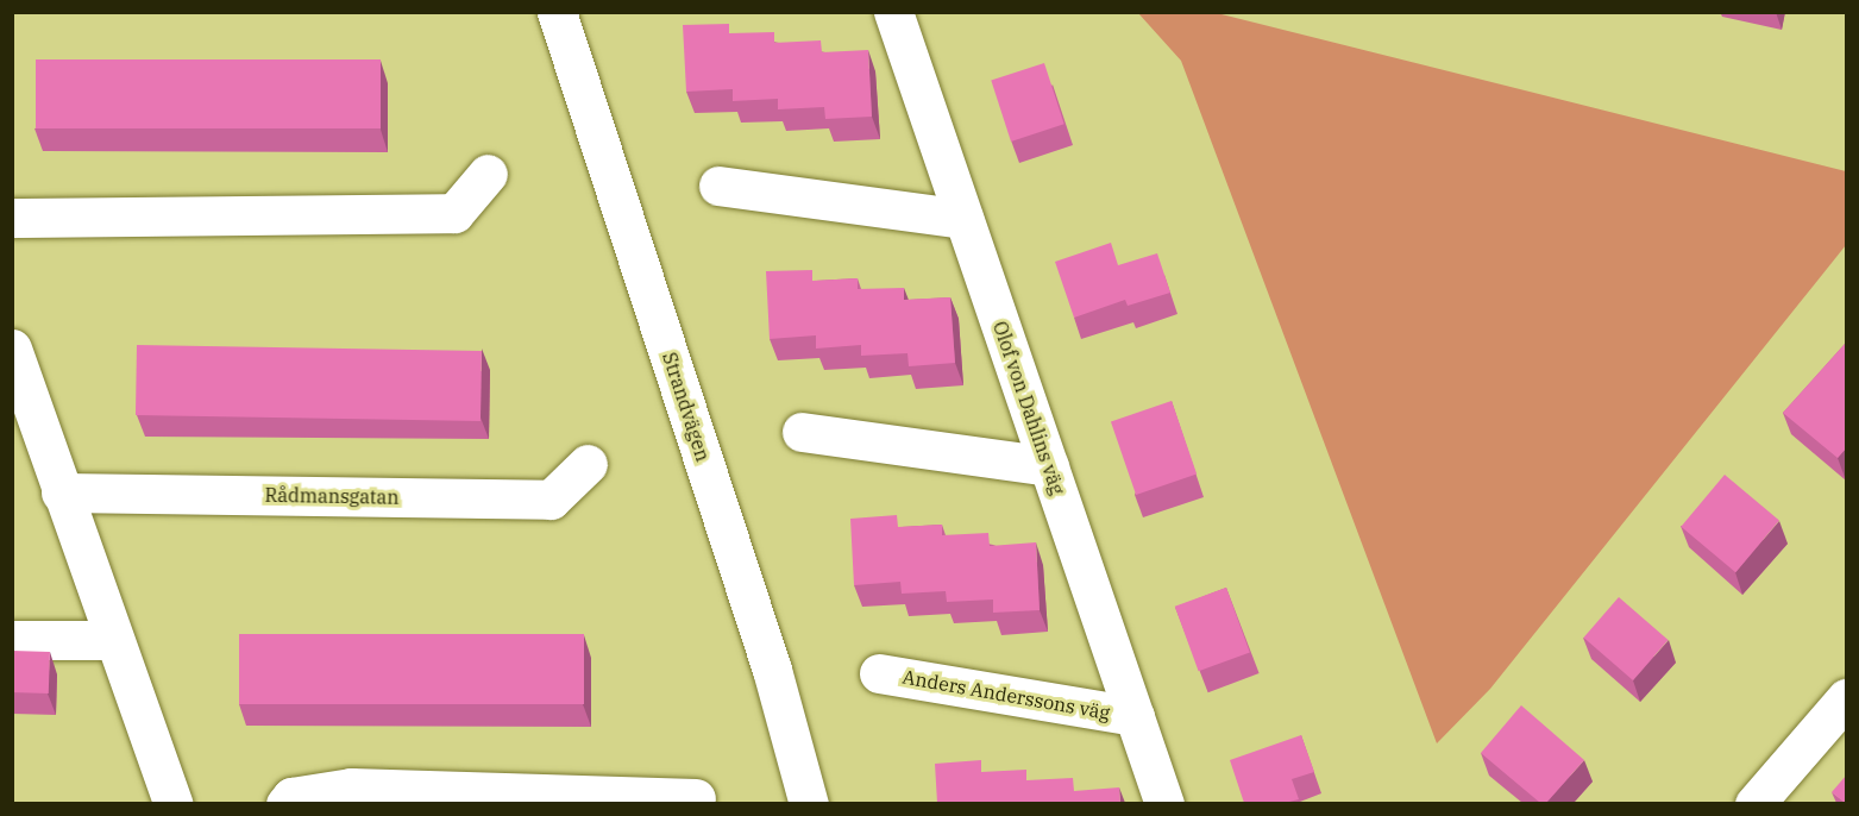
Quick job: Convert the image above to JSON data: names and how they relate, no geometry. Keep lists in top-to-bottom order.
{
  "streets": {
    "street": [
      "Strandvägen",
      "Olof von Dahlins väg",
      "Rådmansgatan",
      "Anders Anderssons väg"
    ]
  },
  "crossings": [
    ["Olof von Dahlins väg", "Anders Anderssons väg"]
  ]
}
